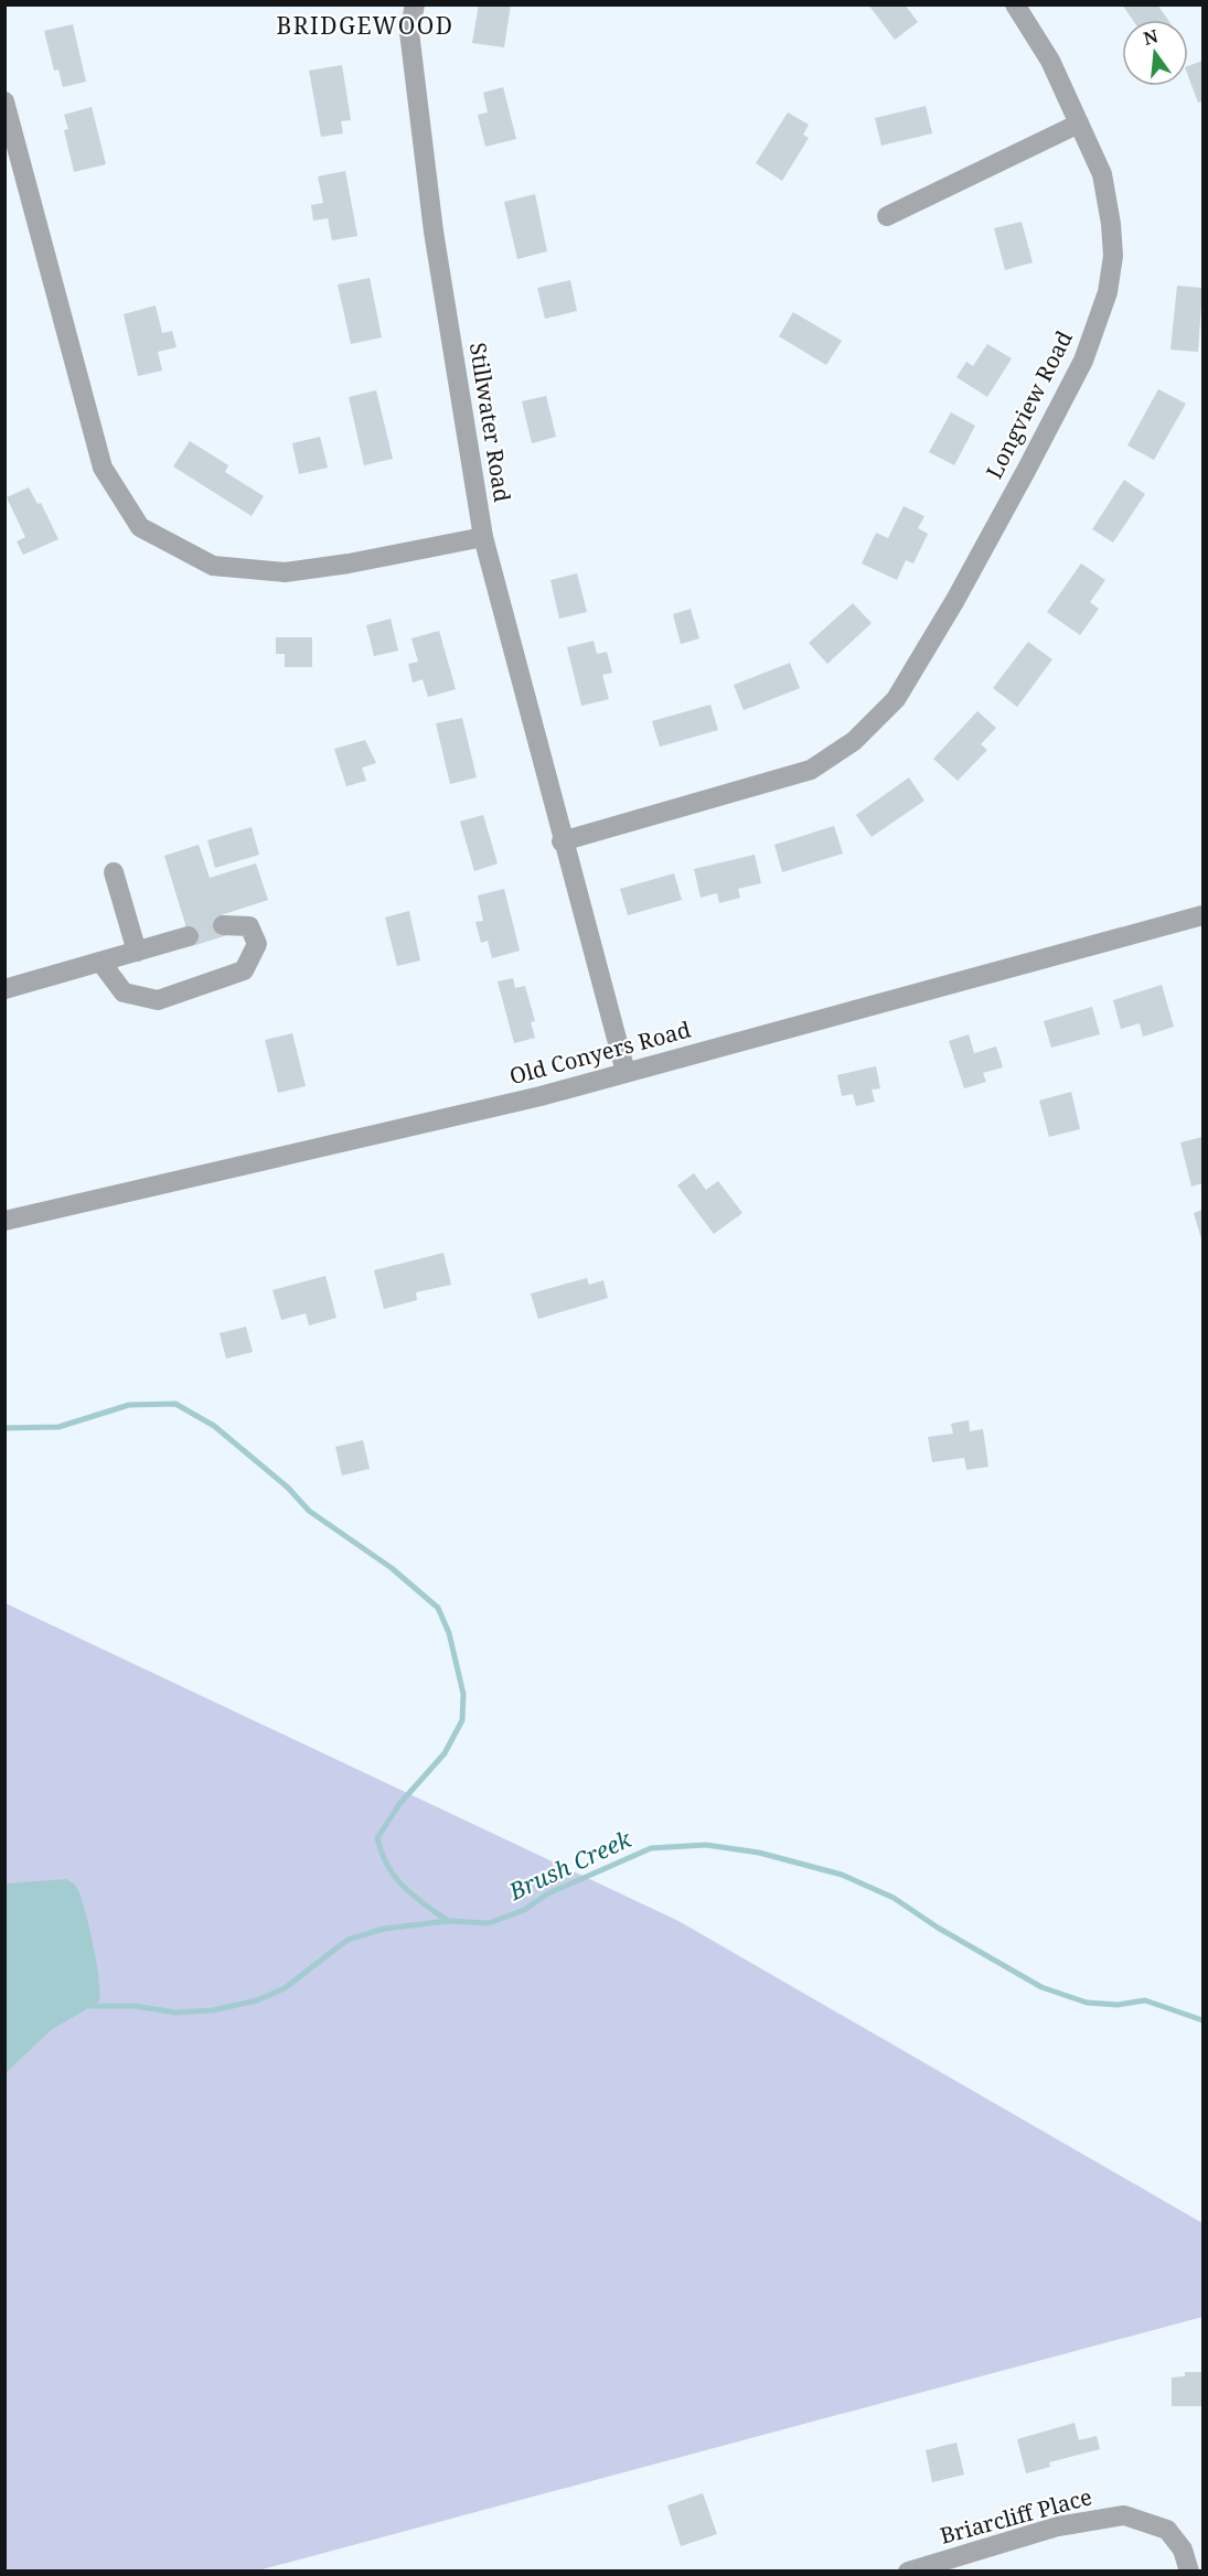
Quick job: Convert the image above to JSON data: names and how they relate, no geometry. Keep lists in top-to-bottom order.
{
  "streets": {
    "street": [
      "Longview Road",
      "Stillwater Road",
      "Old Conyers Road",
      "Briarcliff Place"
    ]
  },
  "crossings": [
    ["Longview Road", "Stillwater Road"],
    ["Stillwater Road", "Old Conyers Road"]
  ],
  "districts": ["BRIDGEWOOD"],
  "water": ["Brush Creek"],
  "north": "top"
}
